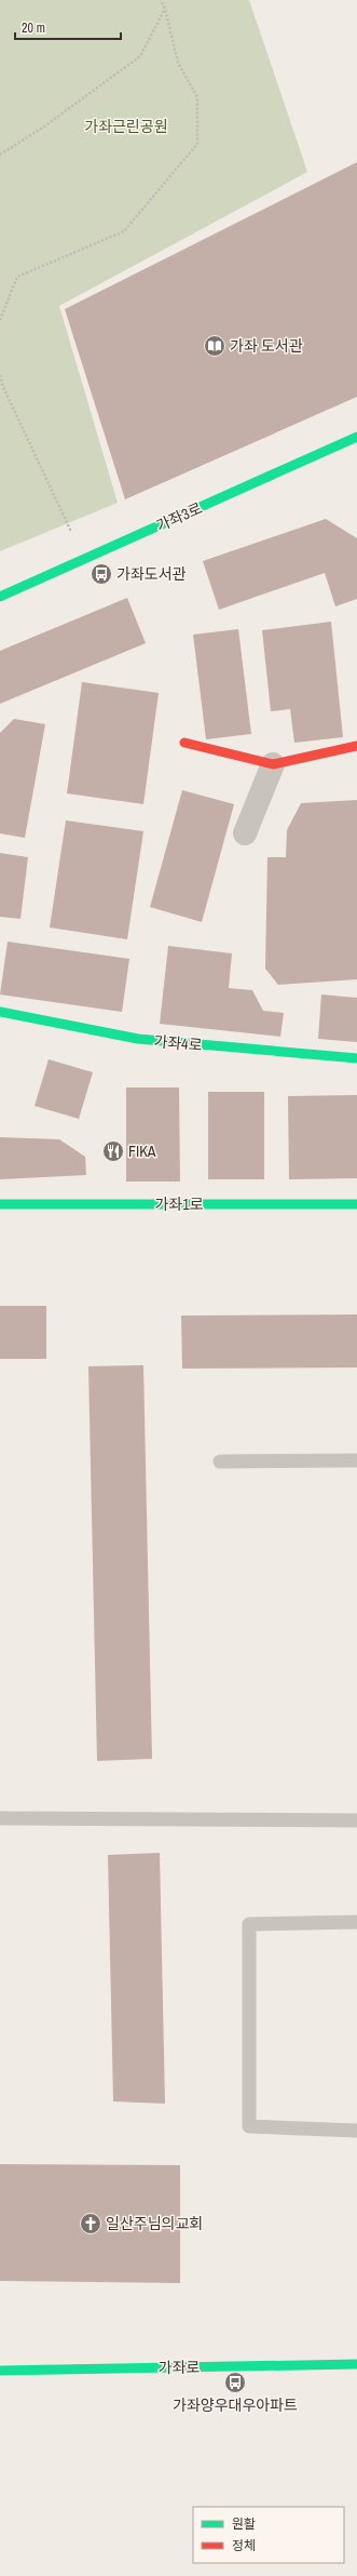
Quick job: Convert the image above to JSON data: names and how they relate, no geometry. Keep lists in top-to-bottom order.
{
  "streets": {
    "street": [
      "가좌3로",
      "가좌4로",
      "가좌1로",
      "가좌로"
    ]
  },
  "parks": ["가좌근린공원"],
  "places": {
    "library": ["가좌 도서관"],
    "bus stop": ["가좌도서관", "가좌양우대우아파트"],
    "restaurant": ["FIKA"],
    "church": ["일산주님의교회"]
  },
  "legend": ["원활", "정체"],
  "scale_bar": "20 m"
}
